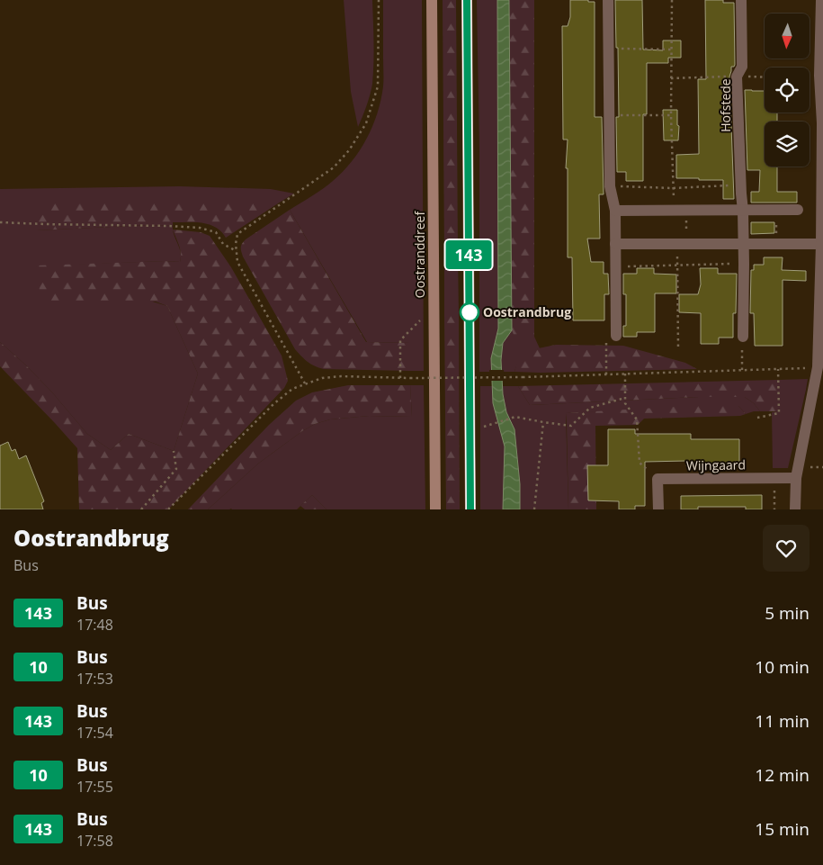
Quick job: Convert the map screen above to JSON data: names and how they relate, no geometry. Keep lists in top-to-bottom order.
{
  "streets": {
    "main road": ["Oostranddreef"],
    "street": ["Hofstede", "Wijngaard"]
  },
  "places": ["Oostrandbrug"],
  "lines": ["bus line 143"],
  "north": "bottom",
  "page": {
    "on_map": "143",
    "heading": ["Oostrandbrug", "Bus"],
    "list": [
      {
        "mark": "143",
        "name": "Bus",
        "note": "17:48",
        "value": "5 min"
      },
      {
        "mark": "10",
        "name": "Bus",
        "note": "17:53",
        "value": "10 min"
      },
      {
        "mark": "143",
        "name": "Bus",
        "note": "17:54",
        "value": "11 min"
      },
      {
        "mark": "10",
        "name": "Bus",
        "note": "17:55",
        "value": "12 min"
      },
      {
        "mark": "143",
        "name": "Bus",
        "note": "17:58",
        "value": "15 min"
      }
    ]
  }
}
